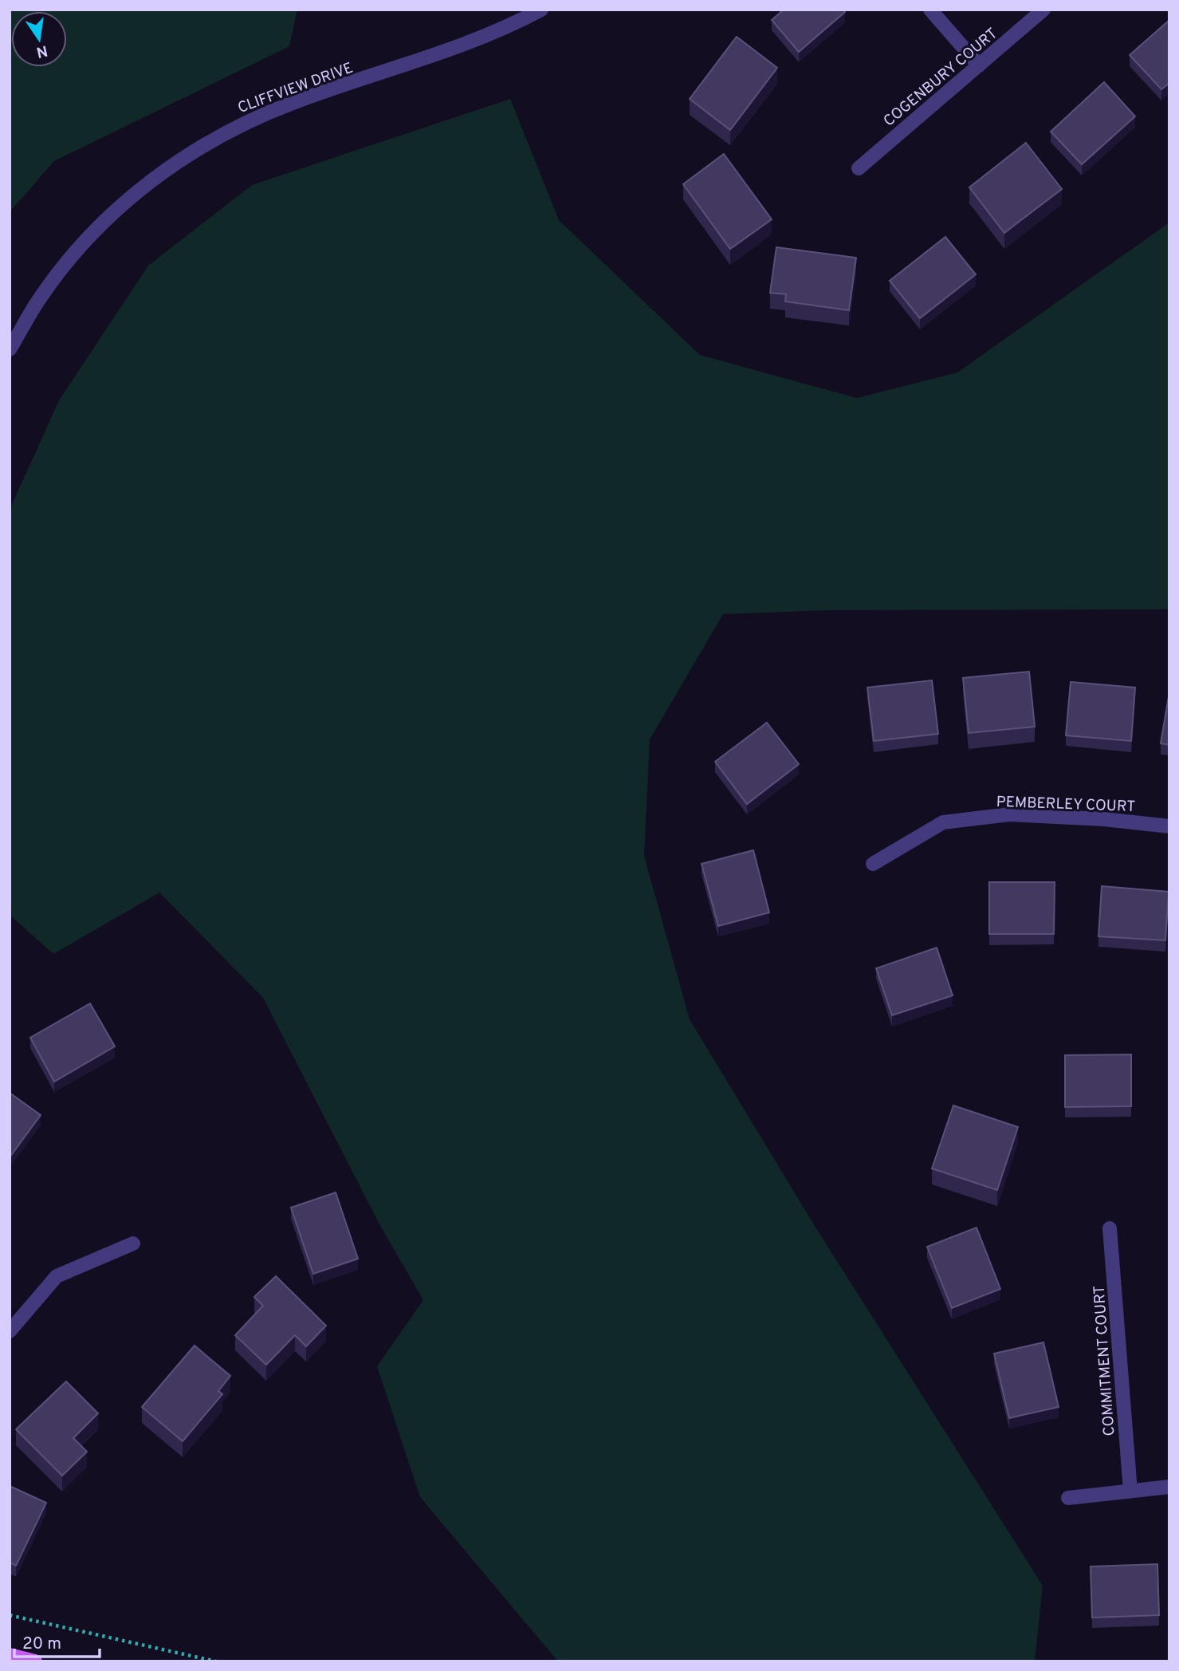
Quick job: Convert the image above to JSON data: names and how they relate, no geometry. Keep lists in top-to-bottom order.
{
  "streets": {
    "street": [
      "COGENBURY COURT",
      "CLIFFVIEW DRIVE",
      "PEMBERLEY COURT",
      "COMMITMENT COURT"
    ]
  },
  "scale_bar": "20 m",
  "north": "bottom"
}
